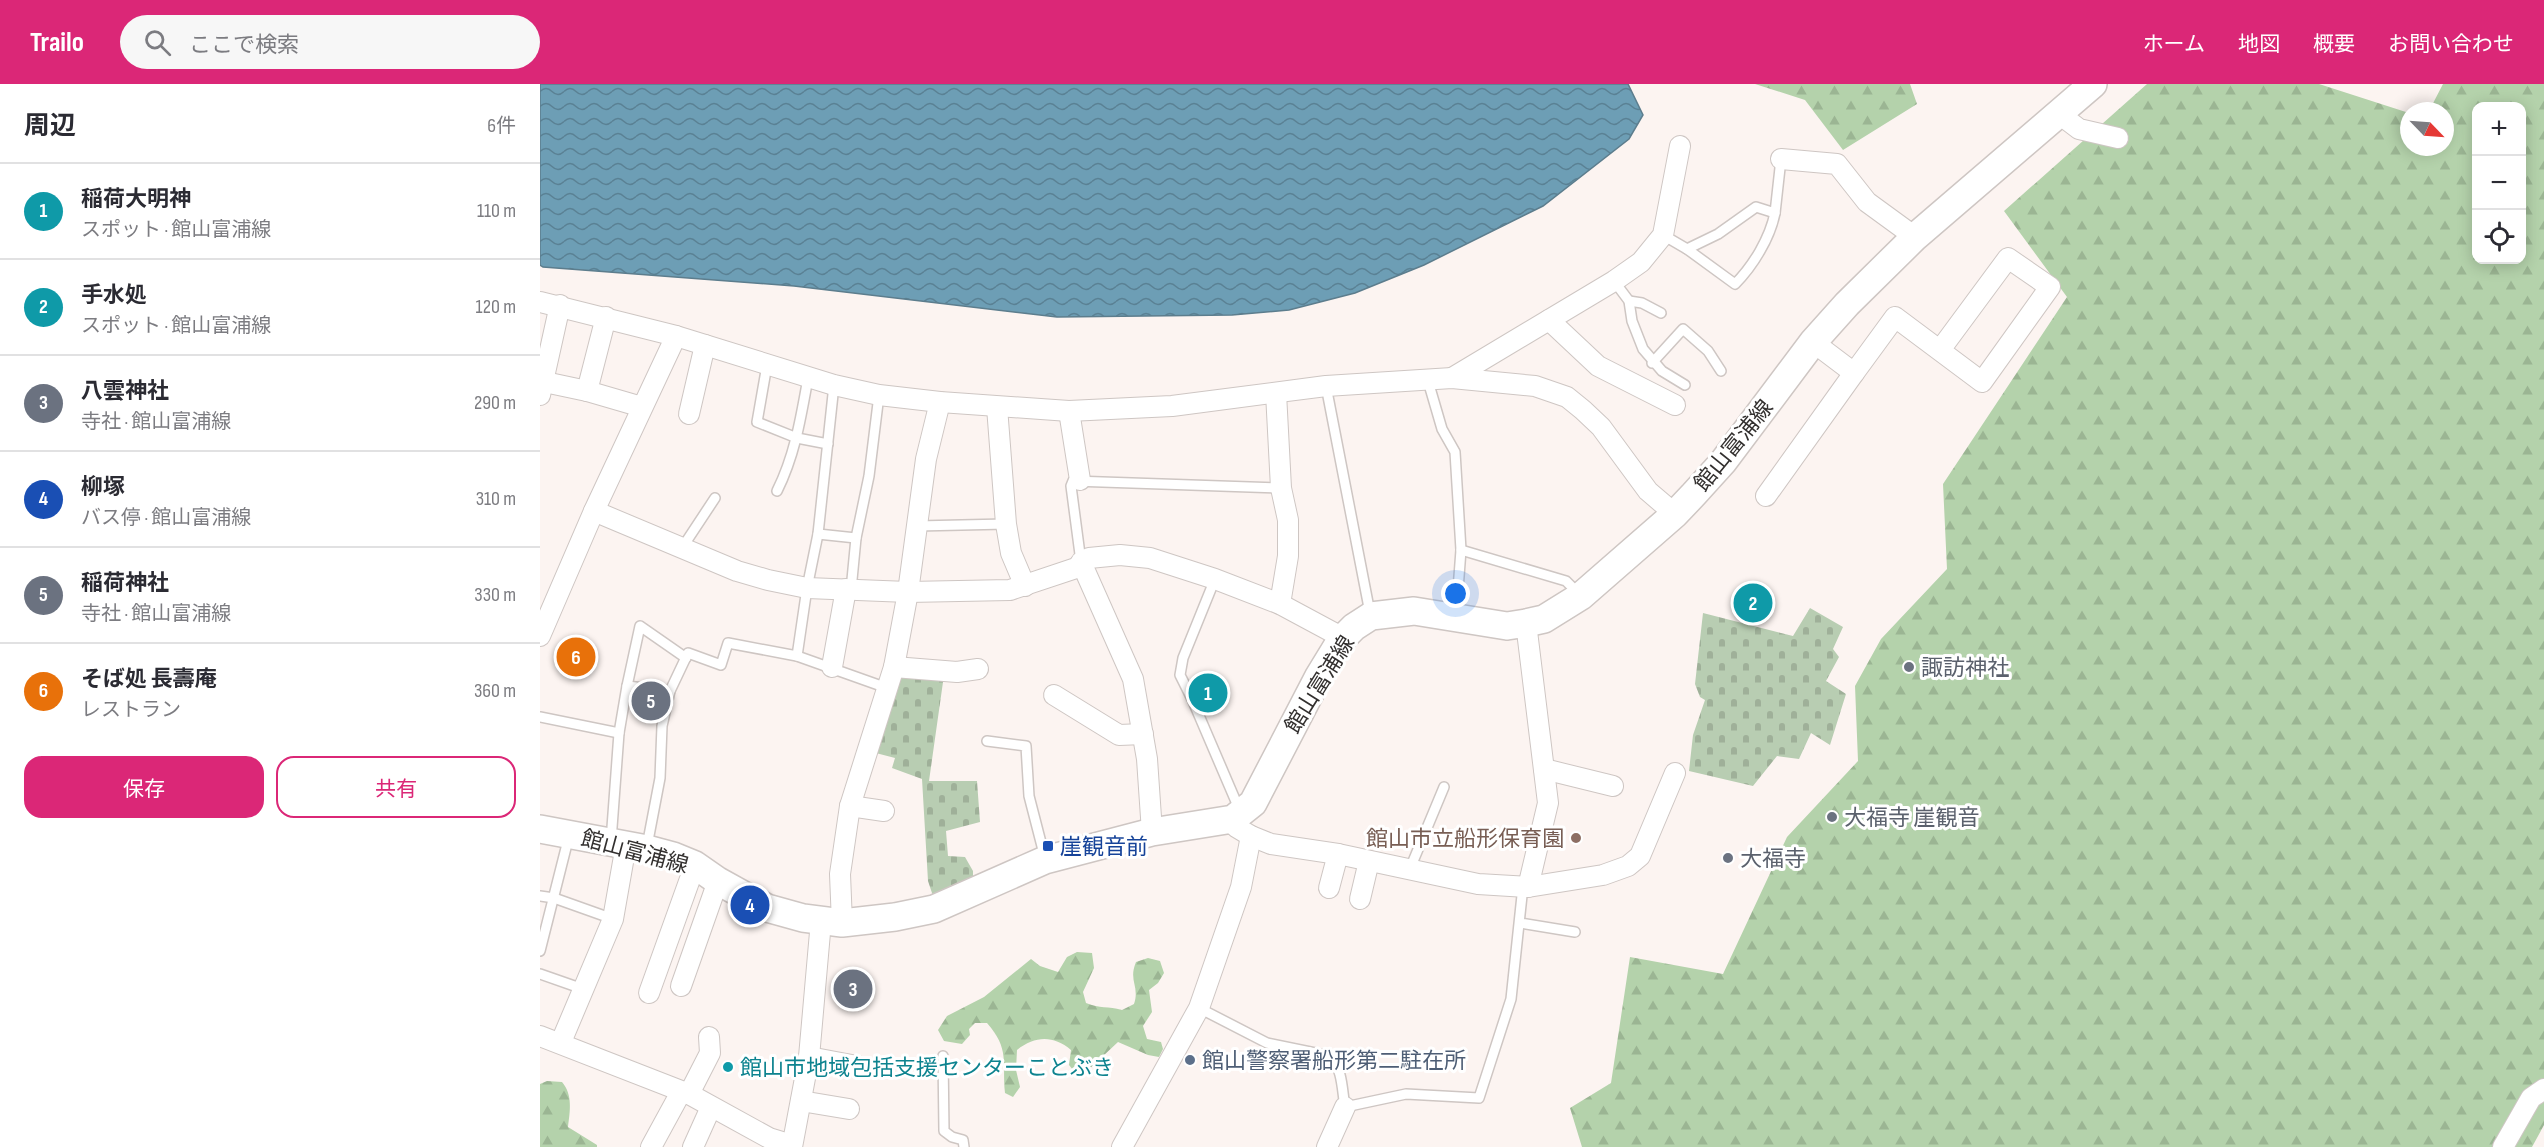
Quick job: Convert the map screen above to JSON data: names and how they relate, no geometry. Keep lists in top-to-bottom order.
{
  "streets": {
    "main road": ["館山富浦線"]
  },
  "places": {
    "other": [
      "諏訪神社",
      "大福寺 崖観音",
      "館山市立船形保育園",
      "大福寺",
      "館山警察署船形第二駐在所",
      "館山市地域包括支援センターことぶき"
    ],
    "transit": ["崖観音前"]
  },
  "north": "bottom right",
  "page": {
    "header": "Trailo",
    "search": "ここで検索",
    "nav": [
      "ホーム",
      "地図",
      "概要",
      "お問い合わせ"
    ],
    "heading": ["周辺", "6件"],
    "map_buttons": ["+", "−"],
    "list": [
      {
        "mark": "1",
        "name": "稲荷大明神",
        "note": "スポット · 館山富浦線",
        "value": "110 m"
      },
      {
        "mark": "2",
        "name": "手水処",
        "note": "スポット · 館山富浦線",
        "value": "120 m"
      },
      {
        "mark": "3",
        "name": "八雲神社",
        "note": "寺社 · 館山富浦線",
        "value": "290 m"
      },
      {
        "mark": "4",
        "name": "柳塚",
        "note": "バス停 · 館山富浦線",
        "value": "310 m"
      },
      {
        "mark": "5",
        "name": "稲荷神社",
        "note": "寺社 · 館山富浦線",
        "value": "330 m"
      },
      {
        "mark": "6",
        "name": "そば処 長壽庵",
        "note": "レストラン",
        "value": "360 m"
      }
    ],
    "pins": [
      "2",
      "6",
      "1",
      "5",
      "4",
      "3"
    ],
    "buttons": ["保存", "共有"]
  }
}
